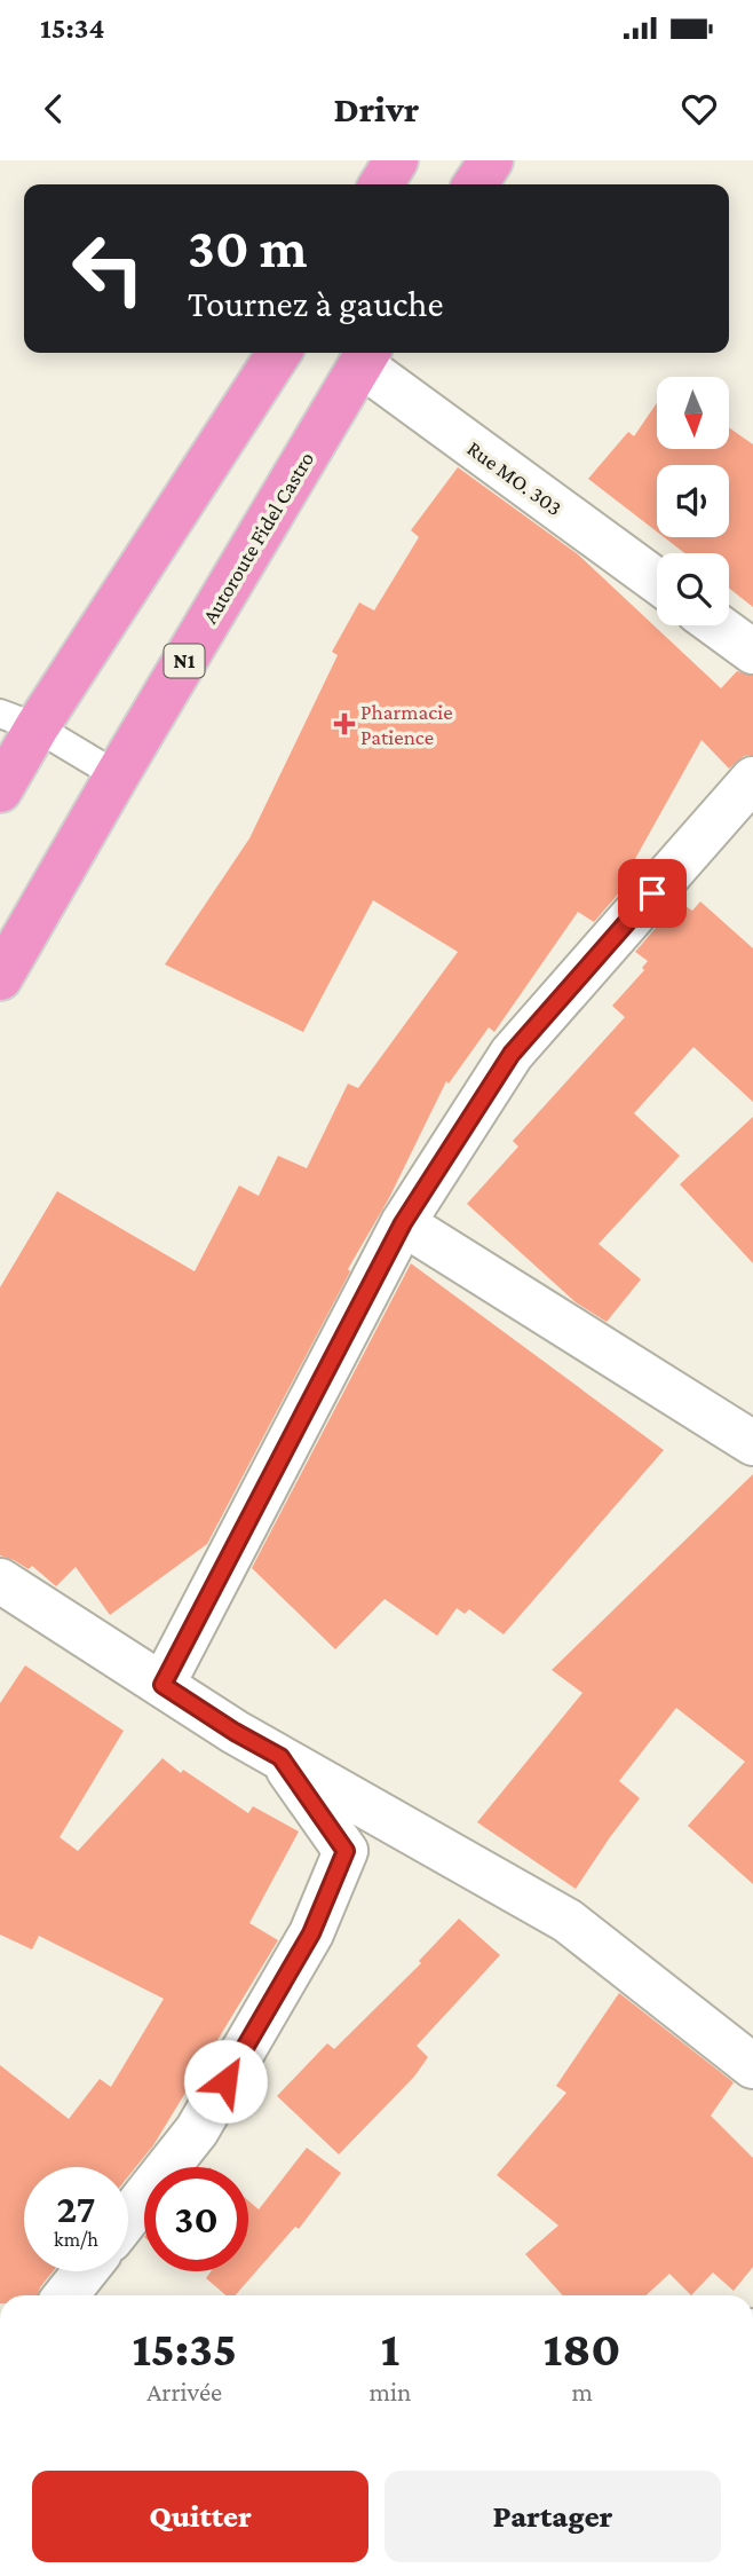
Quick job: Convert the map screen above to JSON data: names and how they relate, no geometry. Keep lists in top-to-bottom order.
{
  "streets": {
    "highway": ["Autoroute Fidel Castro", "N1"],
    "street": ["Rue MO. 303"]
  },
  "crossings": [
    ["Rue MO. 303", "Autoroute Fidel Castro"]
  ],
  "places": {
    "health": ["Pharmacie Patience"]
  },
  "north": "bottom",
  "page": {
    "status": "15:34",
    "header": "Drivr",
    "turn": ["30 m", "Tournez à gauche"],
    "speed": "27 km/h",
    "limit": "30",
    "eta": [
      "15:35",
      "Arrivée",
      "1",
      "min",
      "180",
      "m"
    ],
    "buttons": ["Quitter", "Partager"]
  }
}
